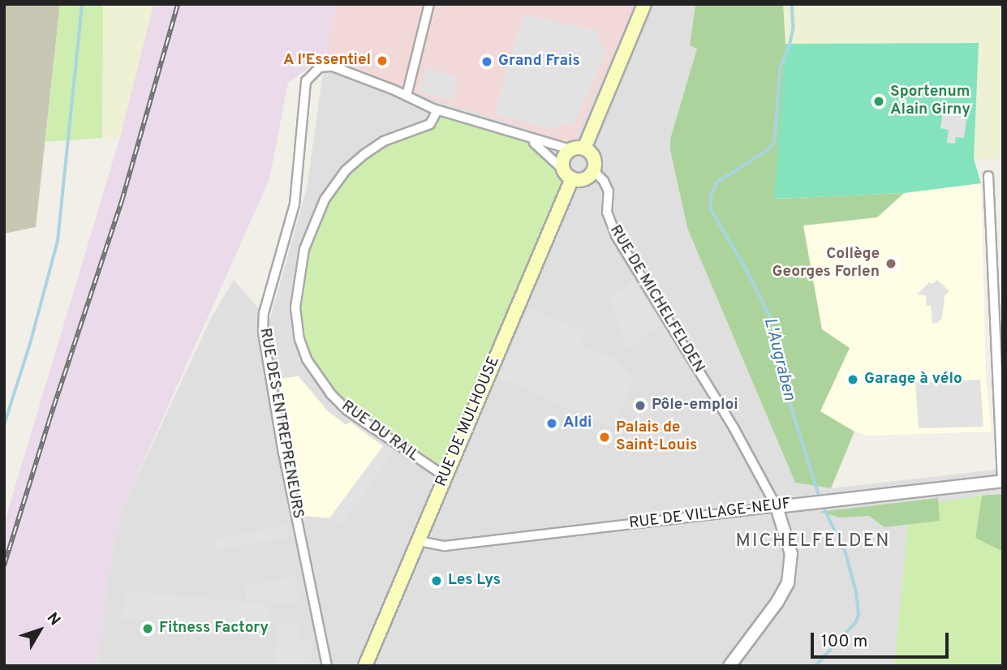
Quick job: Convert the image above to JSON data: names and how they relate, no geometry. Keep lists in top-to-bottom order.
{
  "streets": {
    "main road": ["RUE DE MULHOUSE"],
    "street": [
      "RUE DE MICHELFELDEN",
      "RUE DES ENTREPRENEURS",
      "RUE DU RAIL",
      "RUE DE VILLAGE-NEUF"
    ]
  },
  "crossings": [
    ["RUE DE MICHELFELDEN", "RUE DE MULHOUSE"],
    ["RUE DE MICHELFELDEN", "RUE DES ENTREPRENEURS"],
    ["RUE DE MICHELFELDEN", "RUE DE VILLAGE-NEUF"],
    ["RUE DE MULHOUSE", "RUE DES ENTREPRENEURS"],
    ["RUE DE MULHOUSE", "RUE DU RAIL"],
    ["RUE DE MULHOUSE", "RUE DE VILLAGE-NEUF"],
    ["RUE DES ENTREPRENEURS", "RUE DU RAIL"]
  ],
  "districts": ["MICHELFELDEN"],
  "water": ["L'Augraben"],
  "places": [
    "A l'Essentiel",
    "Grand Frais",
    "Sportenum Alain Girny",
    "Collège Georges Forlen",
    "Garage à vélo",
    "Pôle-emploi",
    "Aldi",
    "Palais de Saint-Louis",
    "Les Lys",
    "Fitness Factory"
  ],
  "scale_bar": "100 m",
  "north": "top right"
}
